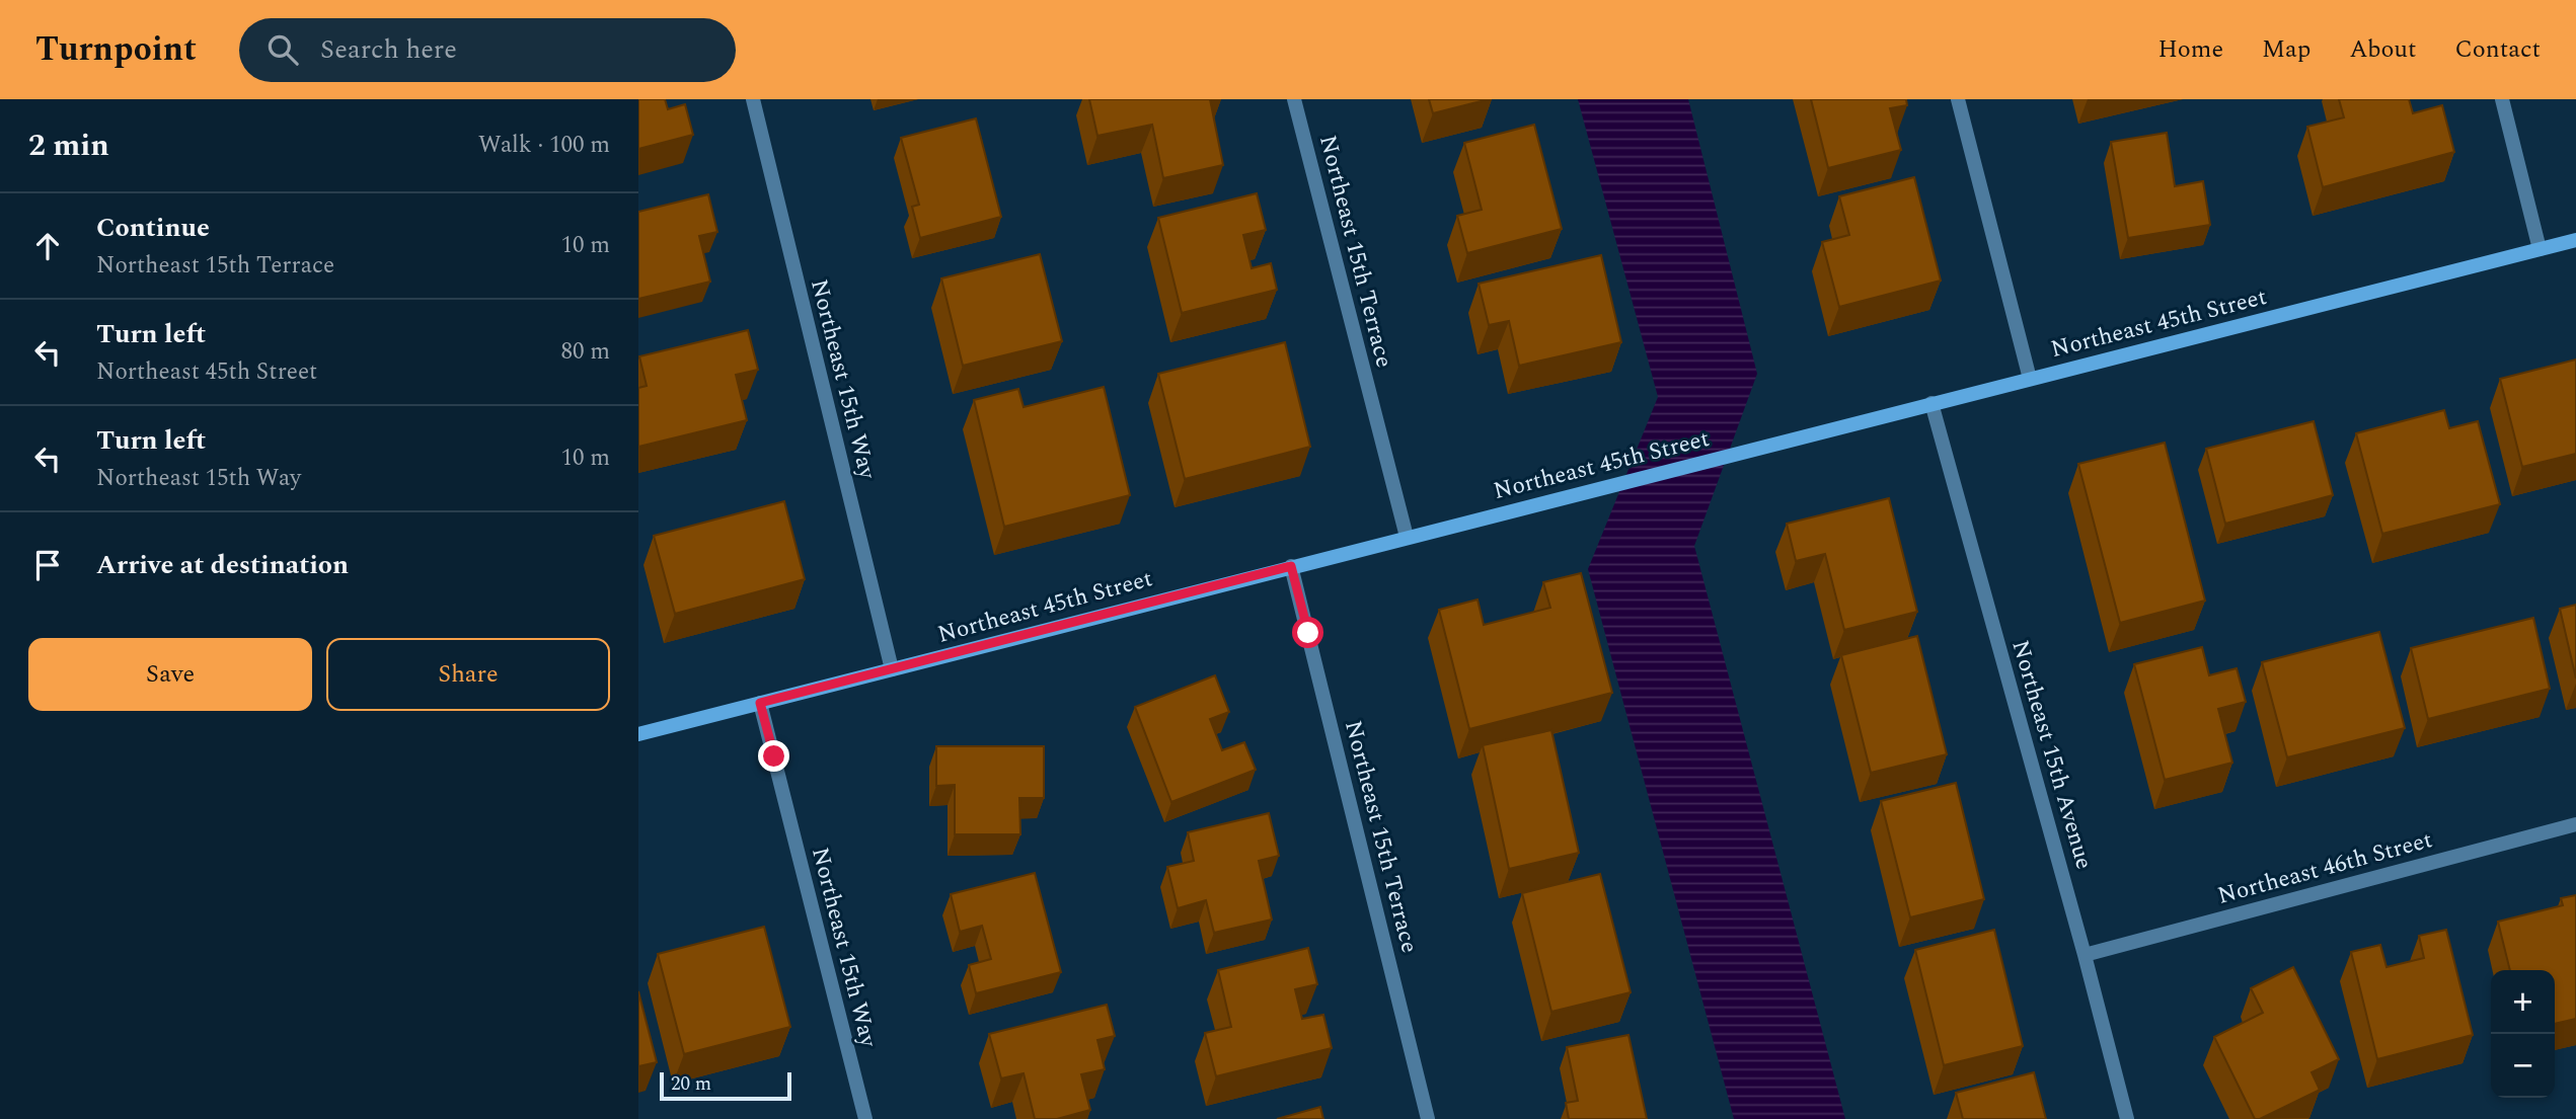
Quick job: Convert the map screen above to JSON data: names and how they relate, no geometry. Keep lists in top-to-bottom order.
{
  "streets": {
    "street": [
      "Northeast 15th Terrace",
      "Northeast 45th Street",
      "Northeast 15th Way",
      "Northeast 15th Avenue",
      "Northeast 46th Street"
    ]
  },
  "crossings": [
    ["Northeast 15th Terrace", "Northeast 45th Street"],
    ["Northeast 45th Street", "Northeast 15th Way"],
    ["Northeast 45th Street", "Northeast 15th Avenue"],
    ["Northeast 15th Avenue", "Northeast 46th Street"]
  ],
  "scale_bar": "20 m",
  "page": {
    "header": "Turnpoint",
    "search": "Search here",
    "nav": [
      "Home",
      "Map",
      "About",
      "Contact"
    ],
    "heading": ["2 min", "Walk · 100 m"],
    "list": [
      ["Continue", "Northeast 15th Terrace", "10 m"],
      ["Turn left", "Northeast 45th Street", "80 m"],
      ["Turn left", "Northeast 15th Way", "10 m"],
      "Arrive at destination"
    ],
    "buttons": ["Save", "Share"],
    "map_buttons": ["+", "−"],
    "scale": "20 m"
  }
}
